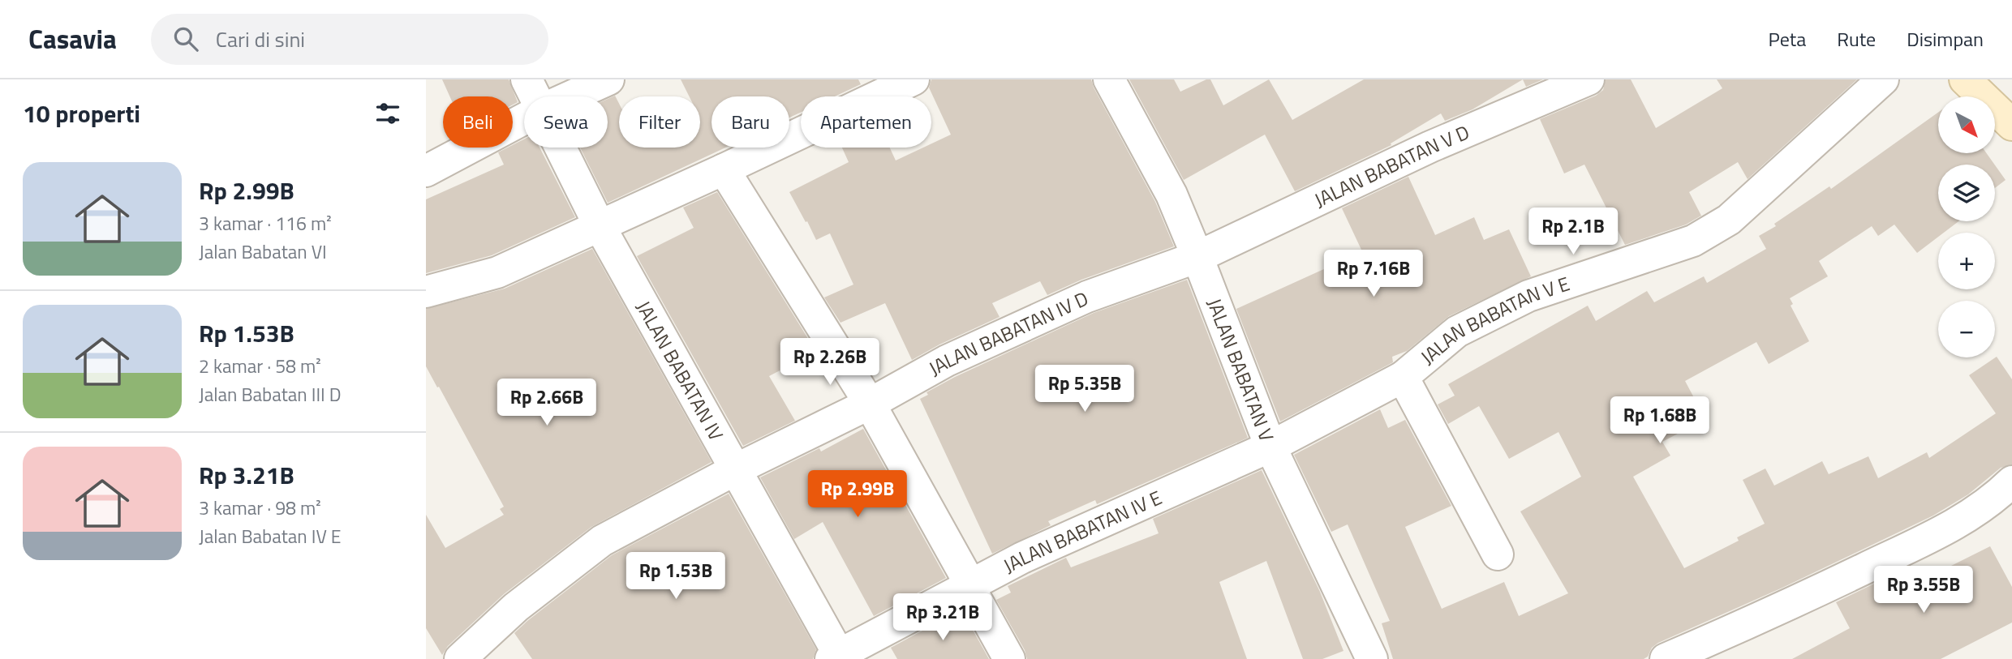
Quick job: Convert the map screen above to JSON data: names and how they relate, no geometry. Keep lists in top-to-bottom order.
{
  "streets": {
    "street": [
      "JALAN BABATAN V D",
      "JALAN BABATAN V E",
      "JALAN BABATAN IV D",
      "JALAN BABATAN V",
      "JALAN BABATAN IV",
      "JALAN BABATAN IV E"
    ]
  },
  "crossings": [
    ["JALAN BABATAN V D", "JALAN BABATAN IV D"],
    ["JALAN BABATAN V D", "JALAN BABATAN V"],
    ["JALAN BABATAN V E", "JALAN BABATAN V"],
    ["JALAN BABATAN V E", "JALAN BABATAN IV E"],
    ["JALAN BABATAN IV D", "JALAN BABATAN V"],
    ["JALAN BABATAN IV D", "JALAN BABATAN IV"],
    ["JALAN BABATAN V", "JALAN BABATAN IV E"],
    ["JALAN BABATAN IV", "JALAN BABATAN IV E"]
  ],
  "north": "bottom right",
  "page": {
    "header": "Casavia",
    "search": "Cari di sini",
    "nav": ["Peta", "Rute", "Disimpan"],
    "heading": "10 properti",
    "map_buttons": ["+", "−"],
    "chip": [
      "Beli",
      "Sewa",
      "Filter",
      "Baru",
      "Apartemen"
    ],
    "list": [
      {
        "name": "Rp 2.99B",
        "note": "3 kamar · 116 m² · Jalan Babatan VI"
      },
      {
        "name": "Rp 1.53B",
        "note": "2 kamar · 58 m² · Jalan Babatan III D"
      },
      {
        "name": "Rp 3.21B",
        "note": "3 kamar · 98 m² · Jalan Babatan IV E"
      }
    ],
    "price": [
      "Rp 2.1B",
      "Rp 7.16B",
      "Rp 2.26B",
      "Rp 5.35B",
      "Rp 2.66B",
      "Rp 1.68B",
      "Rp 2.99B",
      "Rp 1.53B",
      "Rp 3.55B",
      "Rp 3.21B"
    ]
  }
}
